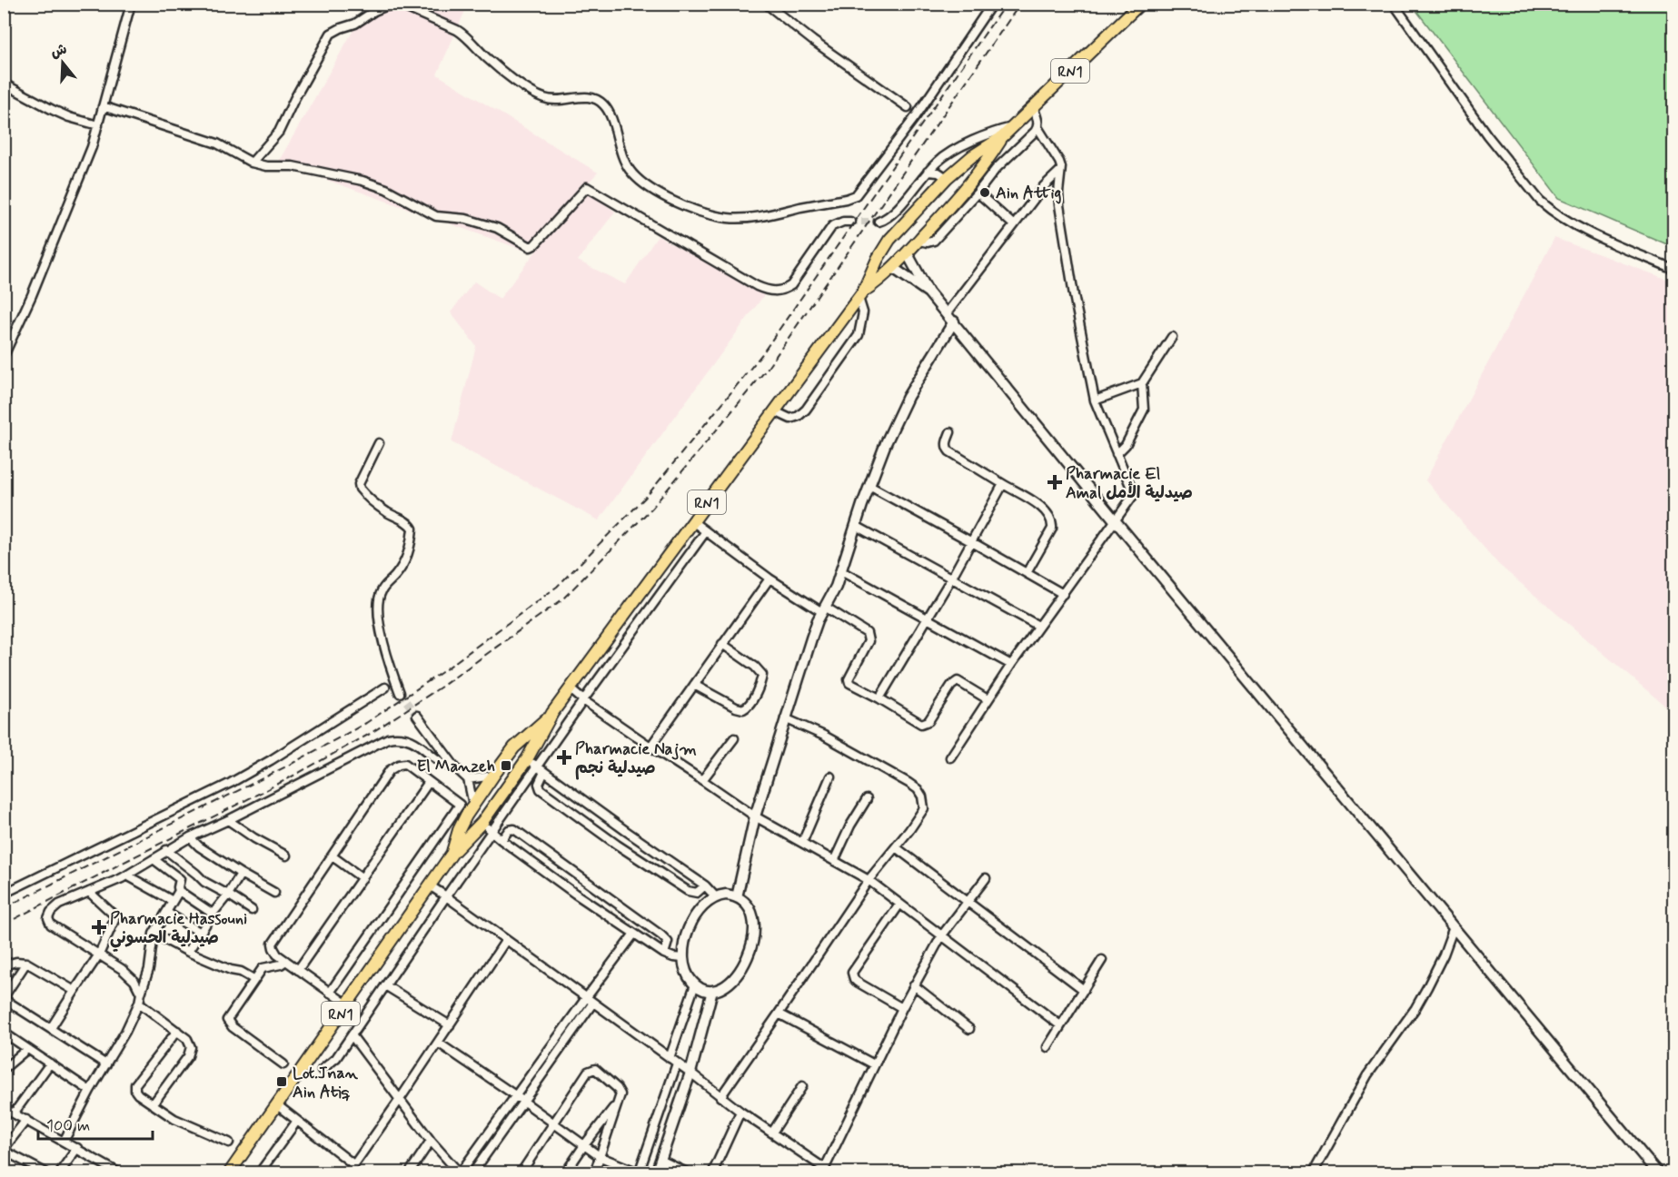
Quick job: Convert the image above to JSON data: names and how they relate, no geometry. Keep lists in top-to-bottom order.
{
  "streets": {
    "main road": ["RN1"]
  },
  "places": {
    "other": ["Ain Attig"],
    "health": ["Pharmacie El Amal صيدلية الأمل", "Pharmacie Najm صيدلية نجم", "Pharmacie Hassouni صيدلية الحسوني"],
    "transit": ["El Manzeh", "Lot.Jnan Ain Atiq"]
  },
  "scale_bar": "100 m",
  "north": "top"
}
